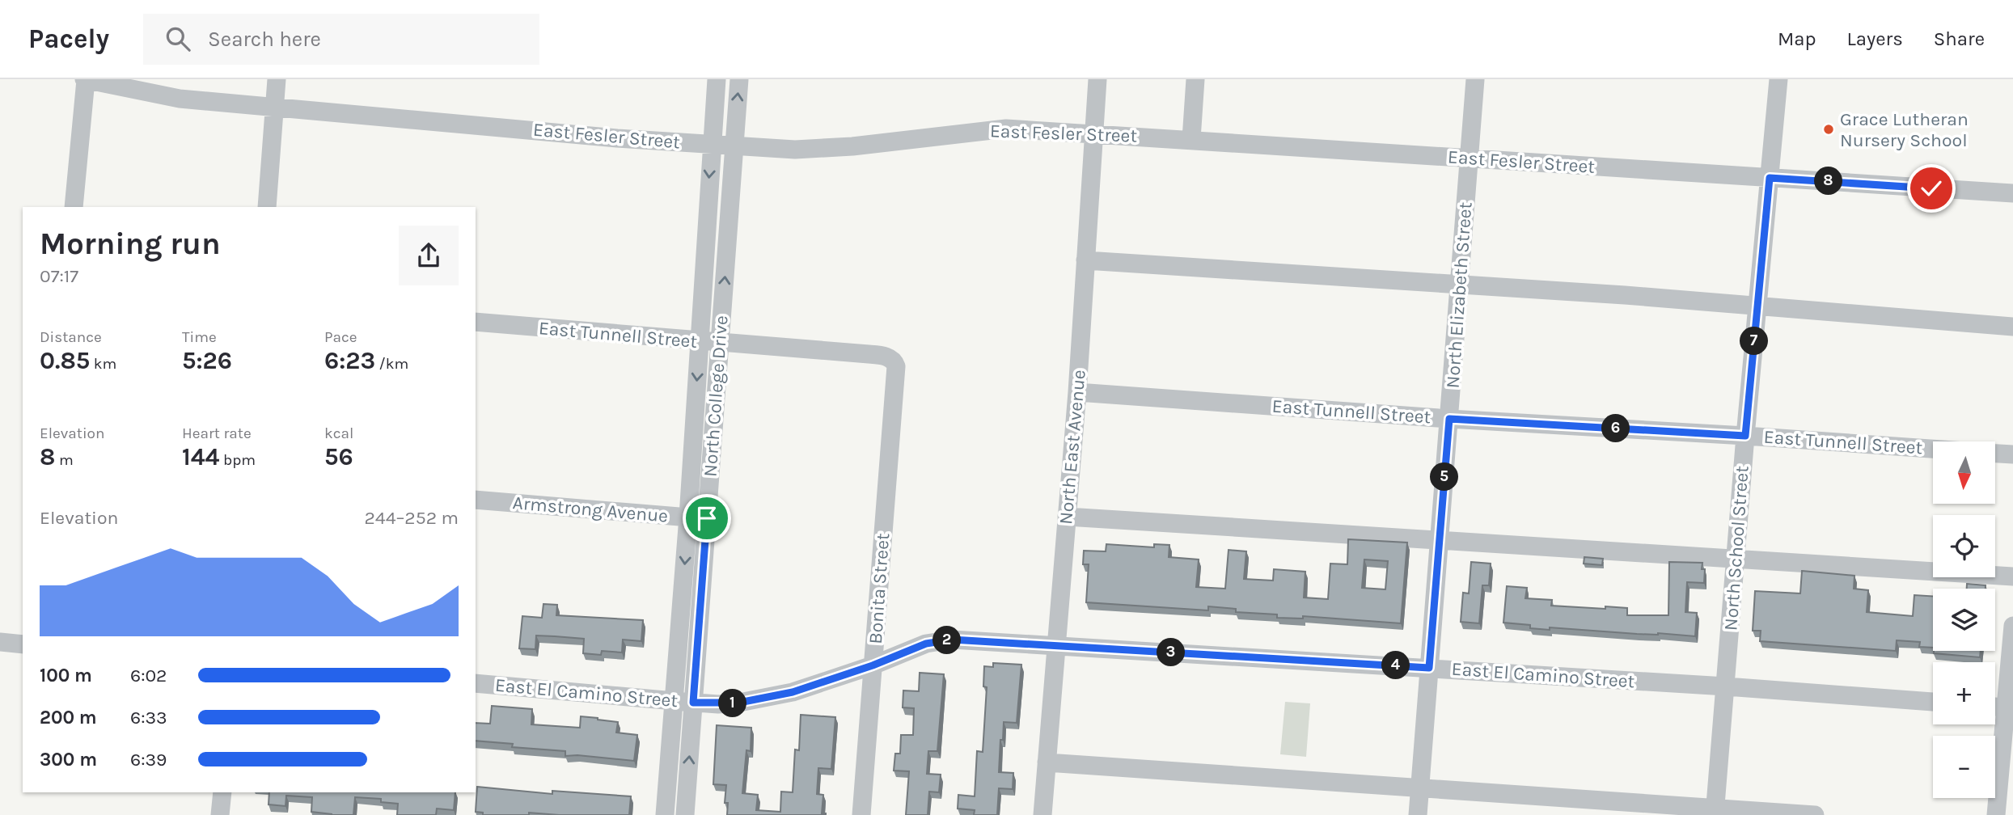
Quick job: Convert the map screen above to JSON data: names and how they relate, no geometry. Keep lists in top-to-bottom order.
{
  "streets": {
    "street": [
      "East Fesler Street",
      "North Elizabeth Street",
      "East Tunnell Street",
      "North College Drive",
      "North East Avenue",
      "Armstrong Avenue",
      "North School Street",
      "Bonita Street",
      "East El Camino Street"
    ]
  },
  "crossings": [
    ["East Fesler Street", "North Elizabeth Street"],
    ["East Fesler Street", "North College Drive"],
    ["East Fesler Street", "North East Avenue"],
    ["East Fesler Street", "North School Street"],
    ["North Elizabeth Street", "East Tunnell Street"],
    ["North Elizabeth Street", "East El Camino Street"],
    ["East Tunnell Street", "North College Drive"],
    ["East Tunnell Street", "North East Avenue"],
    ["East Tunnell Street", "North School Street"],
    ["East Tunnell Street", "Bonita Street"],
    ["North College Drive", "Armstrong Avenue"],
    ["North College Drive", "East El Camino Street"],
    ["North East Avenue", "East El Camino Street"],
    ["North School Street", "East El Camino Street"],
    ["Bonita Street", "East El Camino Street"]
  ],
  "places": ["Grace Lutheran Nursery School"],
  "north": "bottom",
  "page": {
    "header": "Pacely",
    "search": "Search here",
    "nav": ["Map", "Layers", "Share"],
    "pins": [
      "8",
      "7",
      "6",
      "5",
      "2",
      "3",
      "4",
      "1"
    ],
    "heading": ["Morning run", "07:17"],
    "stats": [
      ["Distance", "0.85 km"],
      ["Time", "5:26"],
      ["Pace", "6:23 /km"],
      ["Elevation", "8 m"],
      ["Heart rate", "144 bpm"],
      ["kcal", "56"]
    ],
    "map_buttons": ["+", "−"],
    "chart": ["Elevation", "244–252 m"],
    "list": [
      {
        "name": "100 m",
        "note": "6:02"
      },
      {
        "name": "200 m",
        "note": "6:33"
      },
      {
        "name": "300 m",
        "note": "6:39"
      }
    ]
  }
}
